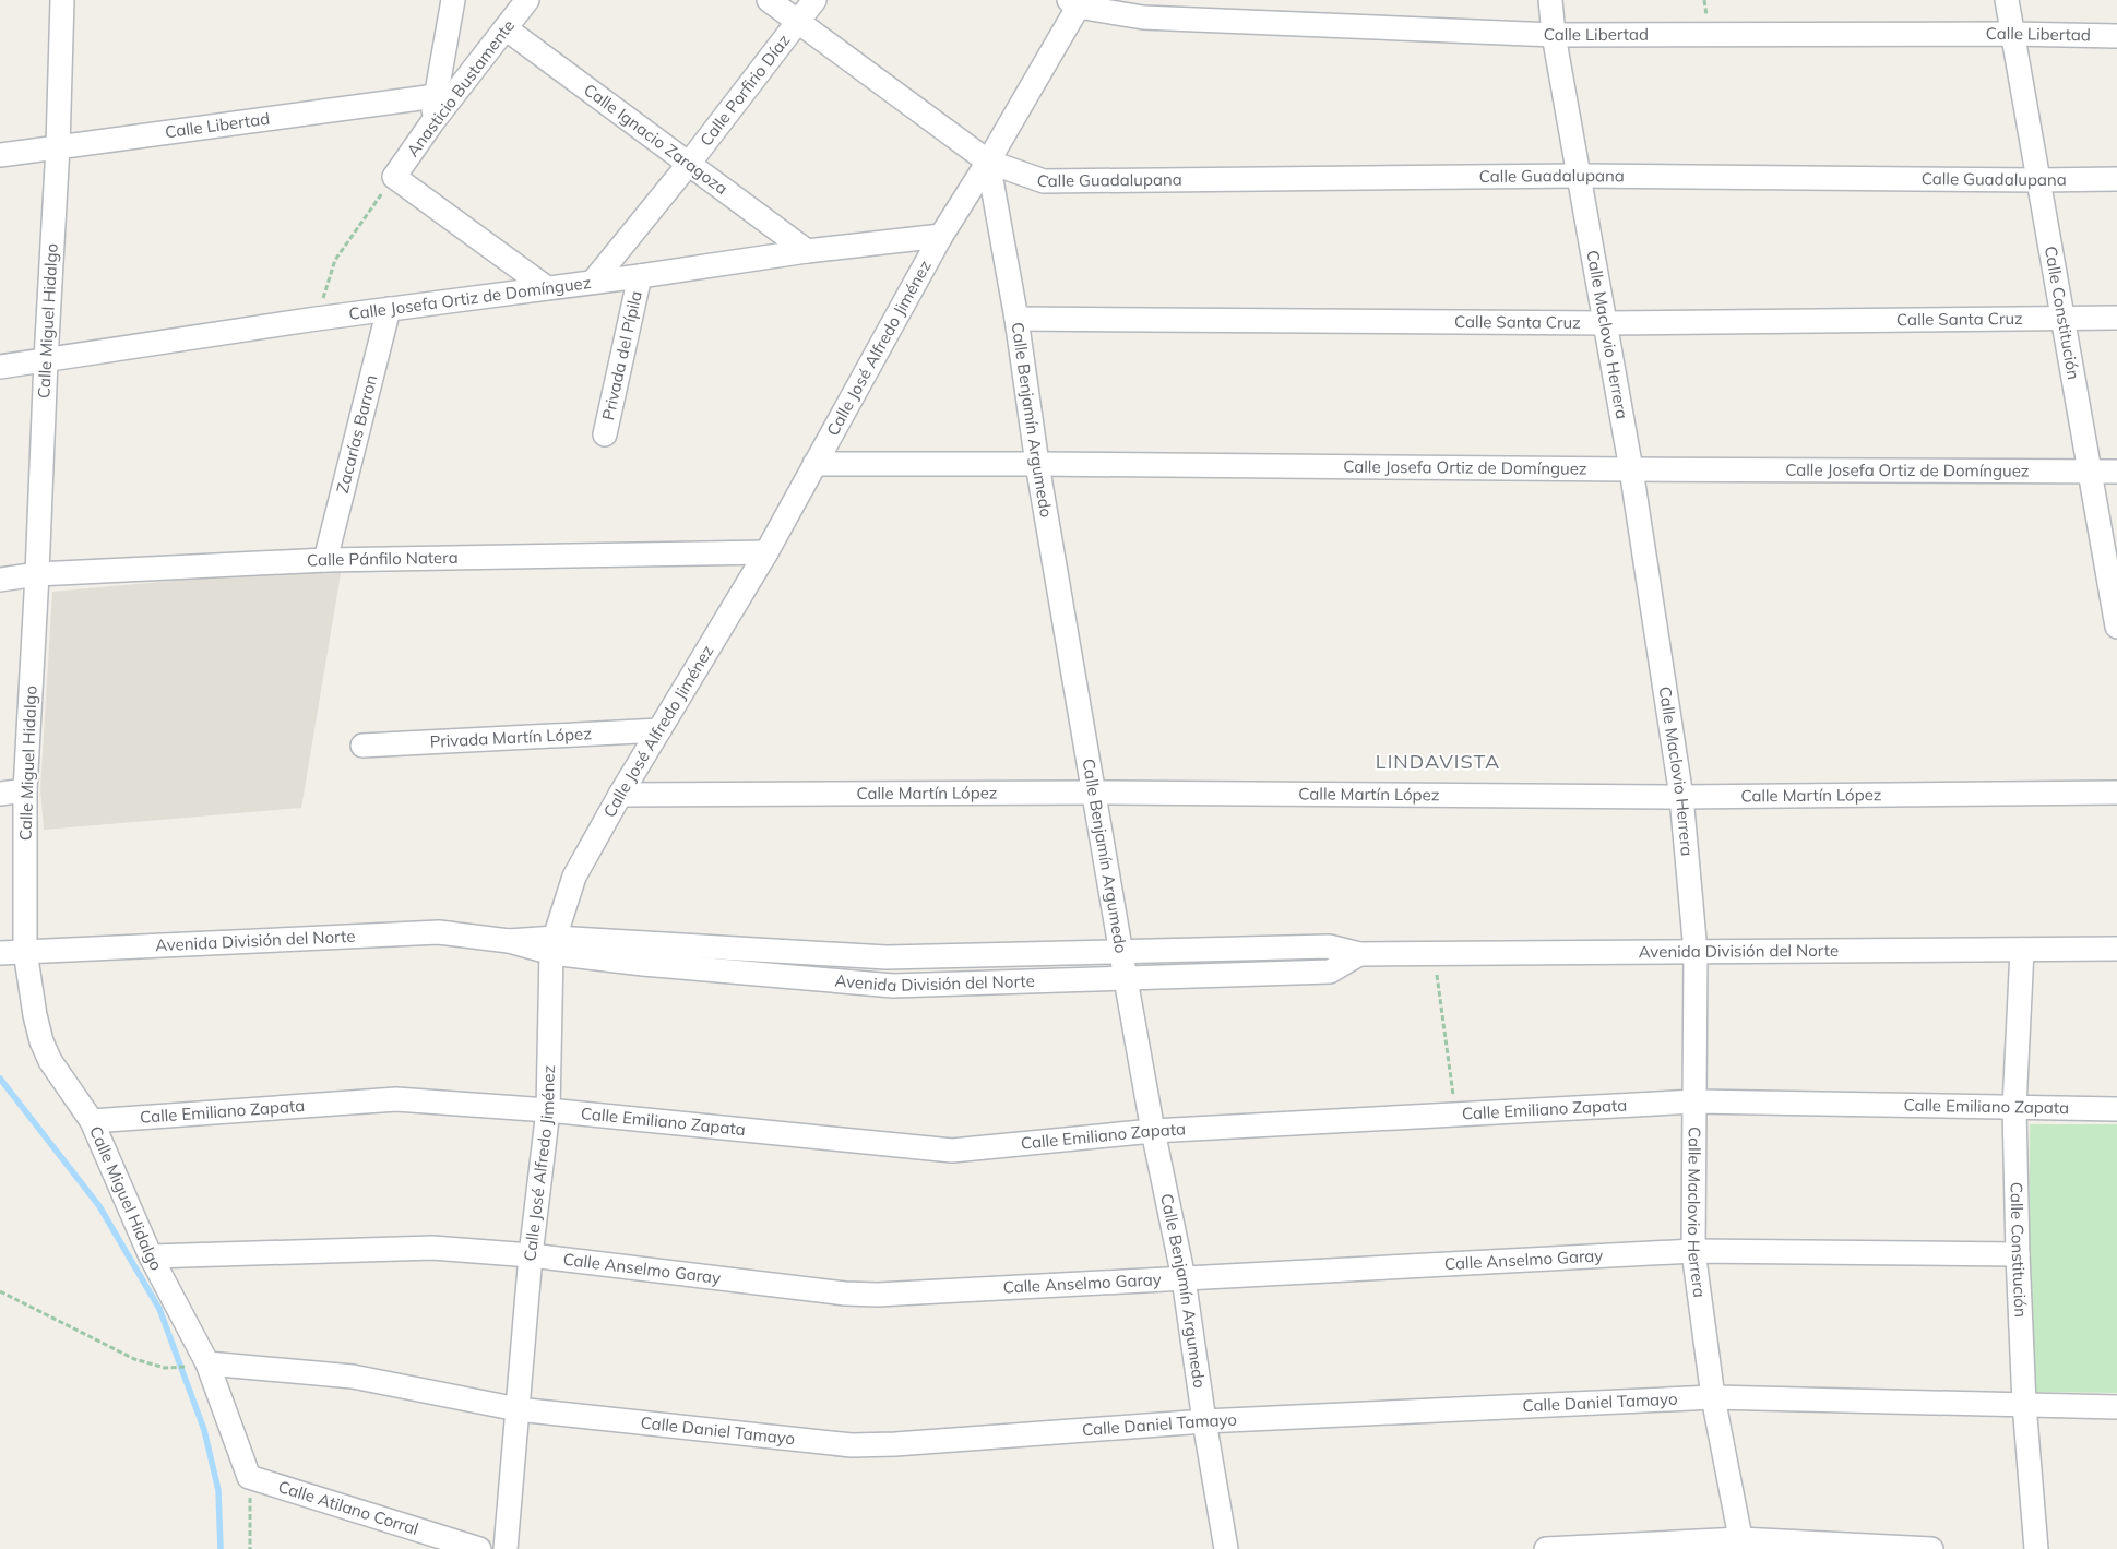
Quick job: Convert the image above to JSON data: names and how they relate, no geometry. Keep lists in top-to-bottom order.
{
  "streets": {
    "street": [
      "Calle Libertad",
      "Anasticio Bustamente",
      "Calle Porfirio Díaz",
      "Calle Ignacio Zaragoza",
      "Calle Guadalupana",
      "Calle Josefa Ortiz de Domínguez",
      "Calle Constitución",
      "Calle Santa Cruz",
      "Calle Miguel Hidalgo",
      "Calle Maclovio Herrera",
      "Calle José Alfredo Jiménez",
      "Privada del Pípila",
      "Calle Benjamín Argumedo",
      "Zacarías Barron",
      "Calle Pánfilo Natera",
      "Privada Martín López",
      "Calle Martín López",
      "Avenida División del Norte",
      "Calle Emiliano Zapata",
      "Calle Anselmo Garay",
      "Calle Daniel Tamayo",
      "Calle Atilano Corral"
    ]
  },
  "crossings": [
    ["Calle Libertad", "Calle Constitución"],
    ["Calle Libertad", "Calle Miguel Hidalgo"],
    ["Calle Libertad", "Calle Maclovio Herrera"],
    ["Calle Libertad", "Calle José Alfredo Jiménez"],
    ["Anasticio Bustamente", "Calle Ignacio Zaragoza"],
    ["Calle Porfirio Díaz", "Calle Ignacio Zaragoza"],
    ["Calle Porfirio Díaz", "Calle Guadalupana"],
    ["Calle Porfirio Díaz", "Calle Josefa Ortiz de Domínguez"],
    ["Calle Ignacio Zaragoza", "Calle Josefa Ortiz de Domínguez"],
    ["Calle Guadalupana", "Calle Constitución"],
    ["Calle Guadalupana", "Calle Maclovio Herrera"],
    ["Calle Guadalupana", "Calle José Alfredo Jiménez"],
    ["Calle Guadalupana", "Calle Benjamín Argumedo"],
    ["Calle Josefa Ortiz de Domínguez", "Calle Constitución"],
    ["Calle Josefa Ortiz de Domínguez", "Calle Miguel Hidalgo"],
    ["Calle Josefa Ortiz de Domínguez", "Calle Maclovio Herrera"],
    ["Calle Josefa Ortiz de Domínguez", "Calle José Alfredo Jiménez"],
    ["Calle Josefa Ortiz de Domínguez", "Privada del Pípila"],
    ["Calle Josefa Ortiz de Domínguez", "Calle Benjamín Argumedo"],
    ["Calle Josefa Ortiz de Domínguez", "Zacarías Barron"],
    ["Calle Constitución", "Calle Santa Cruz"],
    ["Calle Constitución", "Avenida División del Norte"],
    ["Calle Constitución", "Calle Emiliano Zapata"],
    ["Calle Constitución", "Calle Anselmo Garay"],
    ["Calle Constitución", "Calle Daniel Tamayo"],
    ["Calle Santa Cruz", "Calle Maclovio Herrera"],
    ["Calle Santa Cruz", "Calle Benjamín Argumedo"],
    ["Calle Miguel Hidalgo", "Calle Pánfilo Natera"],
    ["Calle Miguel Hidalgo", "Avenida División del Norte"],
    ["Calle Miguel Hidalgo", "Calle Emiliano Zapata"],
    ["Calle Miguel Hidalgo", "Calle Anselmo Garay"],
    ["Calle Miguel Hidalgo", "Calle Daniel Tamayo"],
    ["Calle Miguel Hidalgo", "Calle Atilano Corral"],
    ["Calle Maclovio Herrera", "Calle Martín López"],
    ["Calle Maclovio Herrera", "Avenida División del Norte"],
    ["Calle Maclovio Herrera", "Calle Emiliano Zapata"],
    ["Calle Maclovio Herrera", "Calle Anselmo Garay"],
    ["Calle Maclovio Herrera", "Calle Daniel Tamayo"],
    ["Calle José Alfredo Jiménez", "Calle Benjamín Argumedo"],
    ["Calle José Alfredo Jiménez", "Calle Pánfilo Natera"],
    ["Calle José Alfredo Jiménez", "Privada Martín López"],
    ["Calle José Alfredo Jiménez", "Calle Martín López"],
    ["Calle José Alfredo Jiménez", "Avenida División del Norte"],
    ["Calle José Alfredo Jiménez", "Calle Emiliano Zapata"],
    ["Calle José Alfredo Jiménez", "Calle Anselmo Garay"],
    ["Calle José Alfredo Jiménez", "Calle Daniel Tamayo"],
    ["Calle Benjamín Argumedo", "Calle Martín López"],
    ["Calle Benjamín Argumedo", "Avenida División del Norte"],
    ["Calle Benjamín Argumedo", "Calle Emiliano Zapata"],
    ["Calle Benjamín Argumedo", "Calle Anselmo Garay"],
    ["Calle Benjamín Argumedo", "Calle Daniel Tamayo"],
    ["Zacarías Barron", "Calle Pánfilo Natera"]
  ],
  "districts": ["LINDAVISTA"]
}
